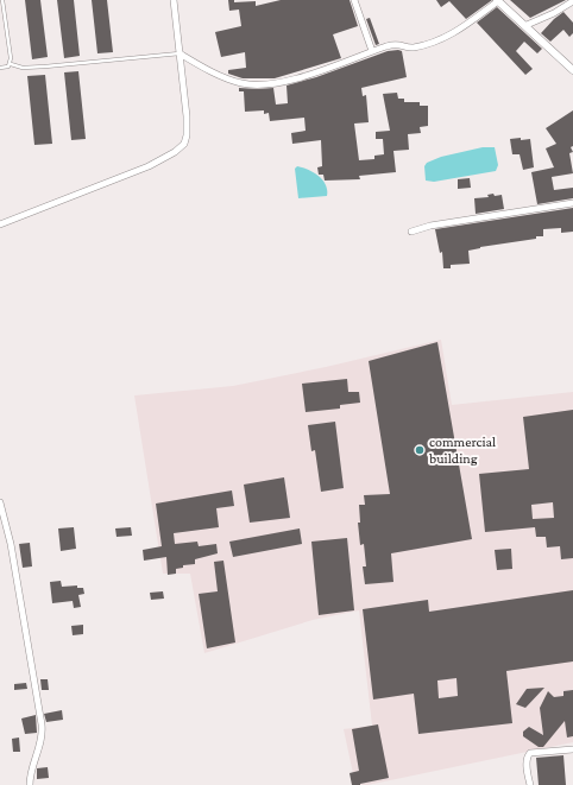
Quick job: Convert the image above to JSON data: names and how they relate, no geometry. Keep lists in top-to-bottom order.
{
  "places": ["commercial building"]
}
